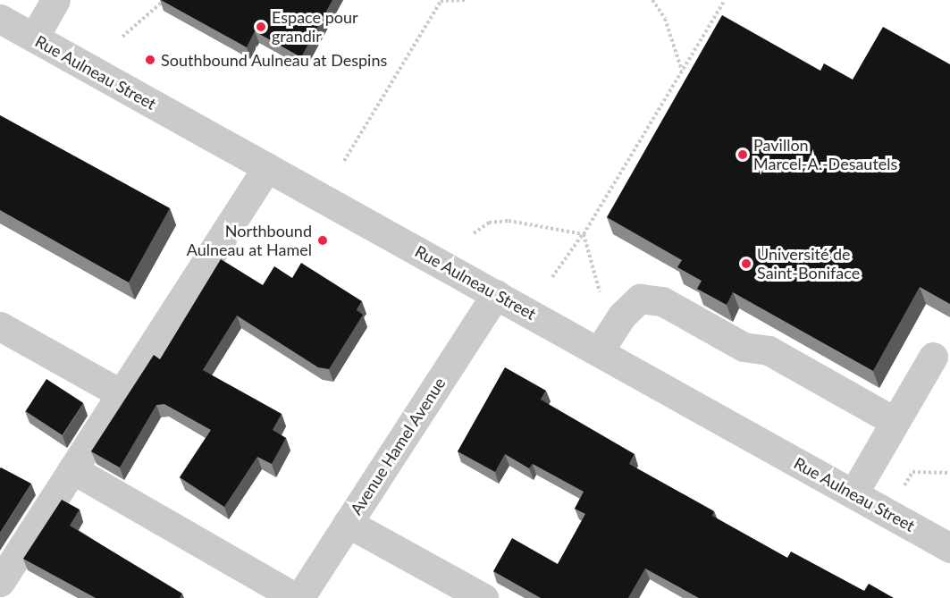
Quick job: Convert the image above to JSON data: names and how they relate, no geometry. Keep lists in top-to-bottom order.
{
  "streets": {
    "street": ["Rue Aulneau Street", "Avenue Hamel Avenue"]
  },
  "crossings": [
    ["Rue Aulneau Street", "Avenue Hamel Avenue"]
  ],
  "places": [
    "Espace pour grandir",
    "Southbound Aulneau at Despins",
    "Pavillon Marcel-A.-Desautels",
    "Northbound Aulneau at Hamel",
    "Université de Saint-Boniface"
  ]
}
